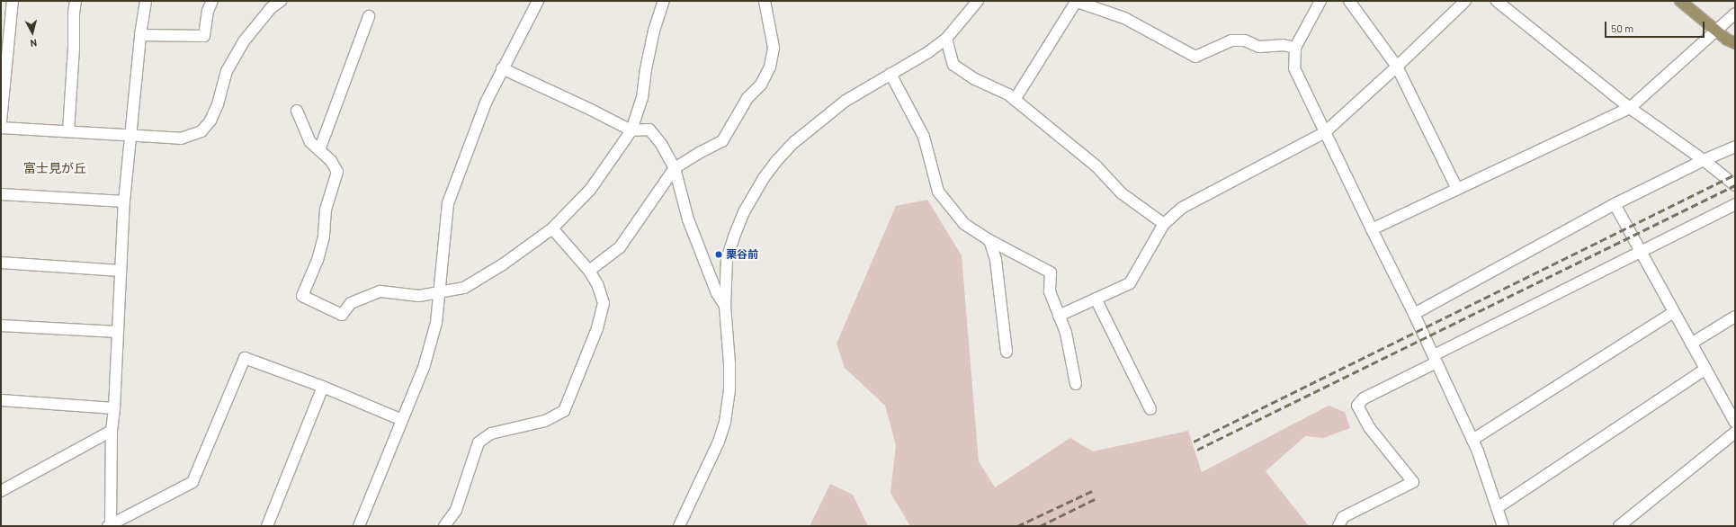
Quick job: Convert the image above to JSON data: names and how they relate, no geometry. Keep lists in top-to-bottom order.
{
  "districts": ["富士見が丘"],
  "places": ["栗谷前"],
  "scale_bar": "50 m",
  "north": "bottom"
}
